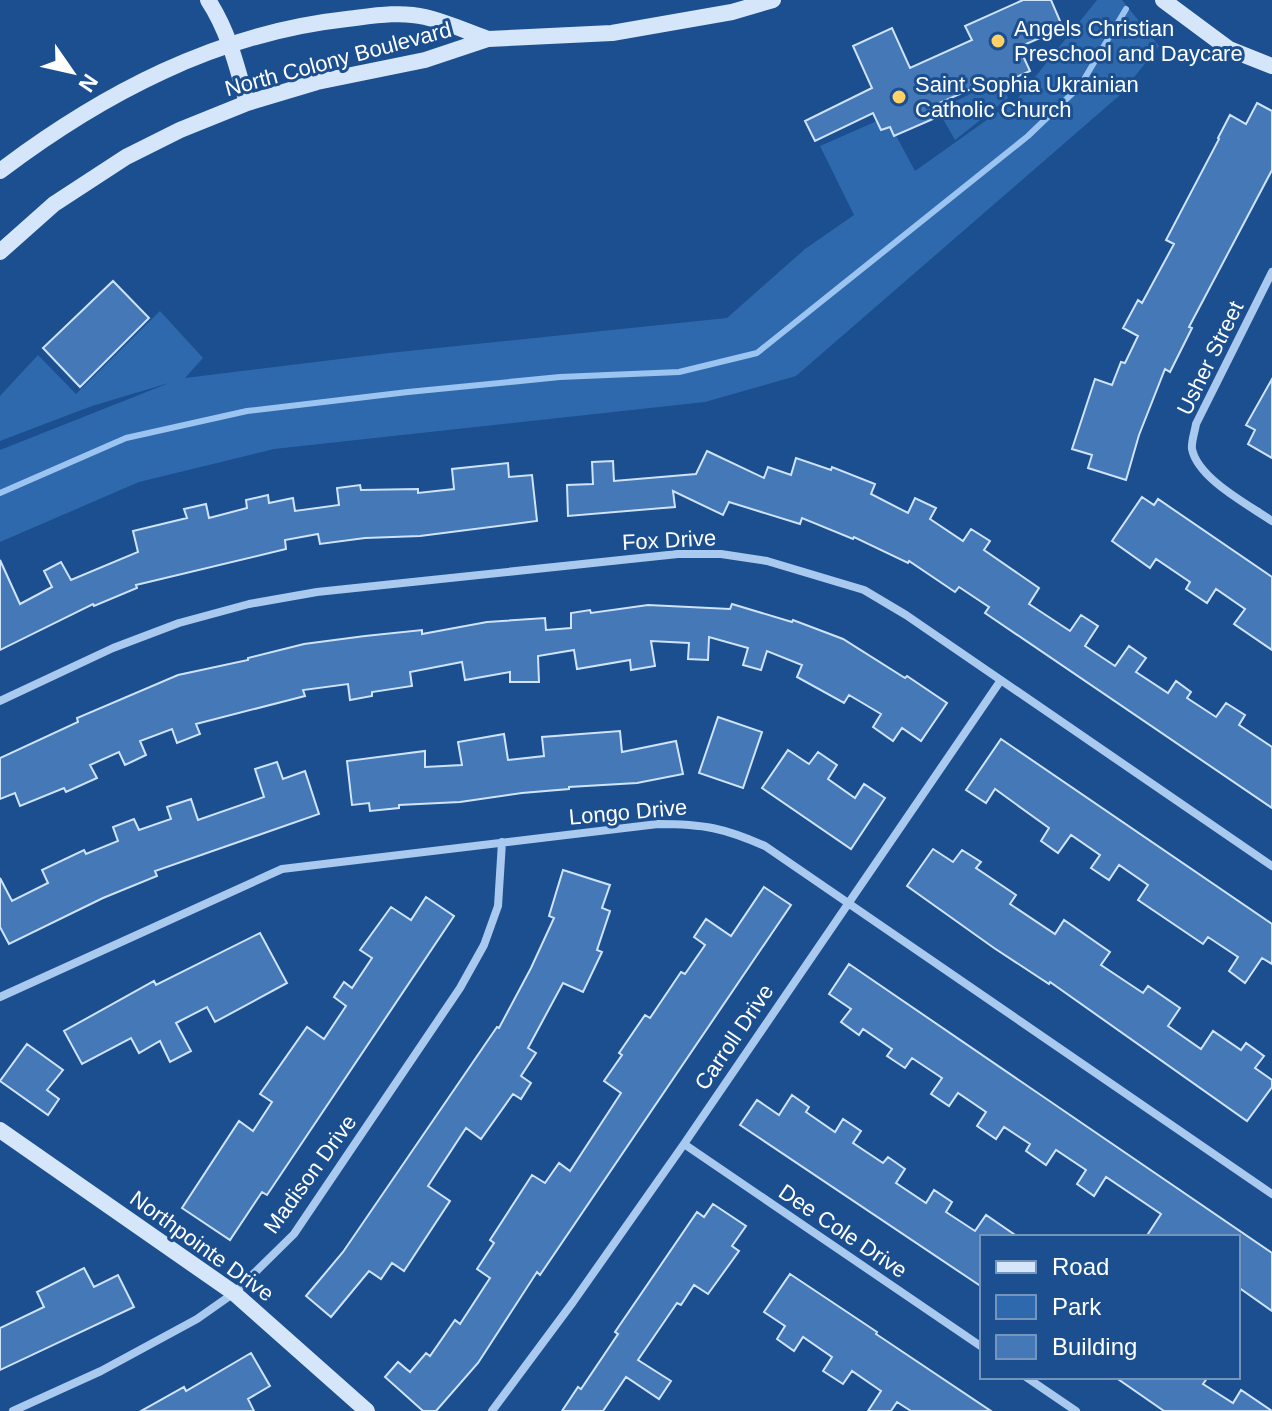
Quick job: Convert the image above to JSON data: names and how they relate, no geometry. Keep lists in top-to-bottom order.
{
  "streets": {
    "street": [
      "North Colony Boulevard",
      "Usher Street",
      "Fox Drive",
      "Longo Drive",
      "Carroll Drive",
      "Madison Drive",
      "Dee Cole Drive",
      "Northpointe Drive"
    ]
  },
  "crossings": [
    ["Fox Drive", "Carroll Drive"],
    ["Longo Drive", "Carroll Drive"],
    ["Longo Drive", "Madison Drive"],
    ["Carroll Drive", "Dee Cole Drive"],
    ["Madison Drive", "Northpointe Drive"]
  ],
  "places": ["Angels Christian Preschool and Daycare", "Saint Sophia Ukrainian Catholic Church"],
  "legend": ["Road", "Park", "Building"],
  "north": "bottom right"
}
